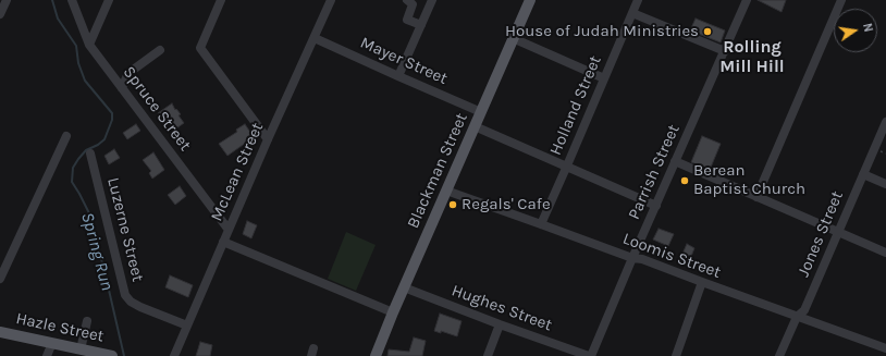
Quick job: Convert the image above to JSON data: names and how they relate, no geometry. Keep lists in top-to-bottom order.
{
  "streets": {
    "main road": ["Blackman Street", "Hazle Street"],
    "street": [
      "Mayer Street",
      "Holland Street",
      "Spruce Street",
      "McLean Street",
      "Parrish Street",
      "Luzerne Street",
      "Jones Street",
      "Loomis Street",
      "Hughes Street"
    ]
  },
  "crossings": [
    ["Mayer Street", "Blackman Street"],
    ["Mayer Street", "McLean Street"],
    ["Holland Street", "Loomis Street"],
    ["Spruce Street", "McLean Street"],
    ["Blackman Street", "Loomis Street"],
    ["Blackman Street", "Hughes Street"],
    ["McLean Street", "Luzerne Street"],
    ["Parrish Street", "Loomis Street"],
    ["Parrish Street", "Hughes Street"],
    ["Jones Street", "Loomis Street"]
  ],
  "districts": ["Rolling Mill Hill"],
  "water": ["Spring Run"],
  "places": ["House of Judah Ministries", "Berean Baptist Church", "Regals' Cafe"],
  "north": "right"
}
